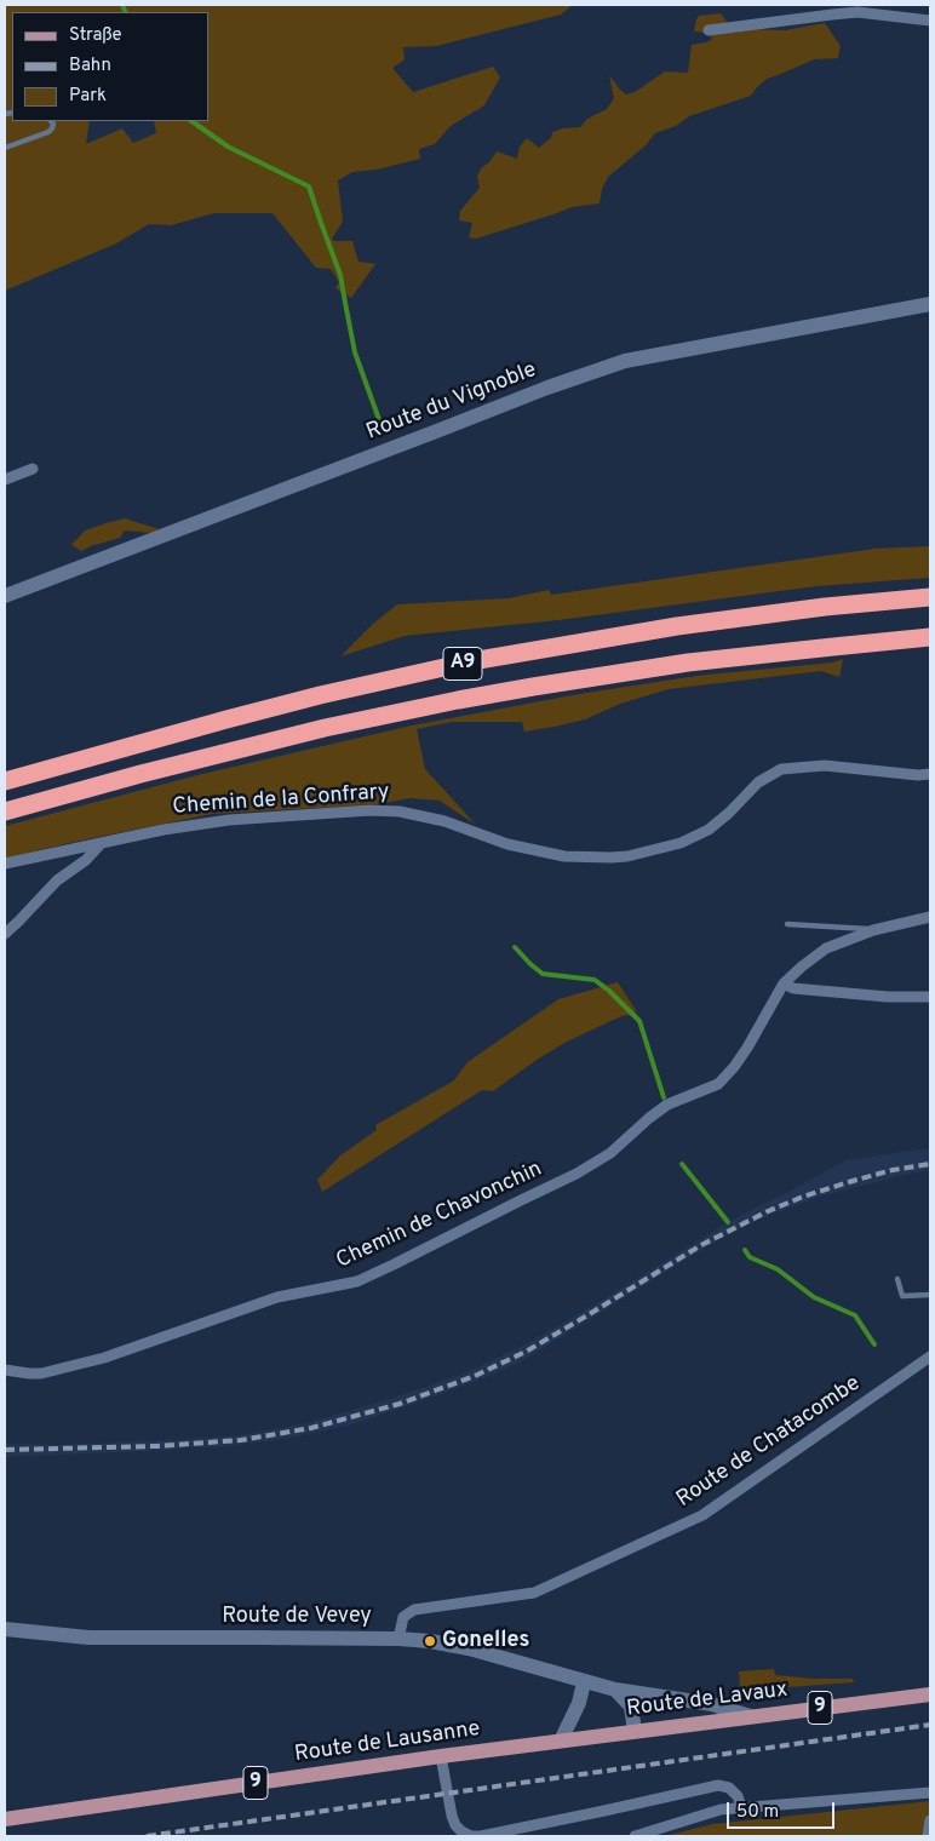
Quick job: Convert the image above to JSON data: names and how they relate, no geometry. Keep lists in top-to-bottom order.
{
  "streets": {
    "highway": ["A9"],
    "main road": ["Route de Lavaux", "9", "Route de Lausanne"],
    "street": [
      "Route du Vignoble",
      "Chemin de la Confrary",
      "Chemin de Chavonchin",
      "Route de Chatacombe",
      "Route de Vevey"
    ]
  },
  "crossings": [
    ["Route de Chatacombe", "Route de Vevey"],
    ["Route de Vevey", "Route de Lavaux"],
    ["Route de Lavaux", "Route de Lausanne"]
  ],
  "places": ["Gonelles"],
  "legend": ["Straße", "Bahn", "Park"],
  "scale_bar": "50 m"
}
